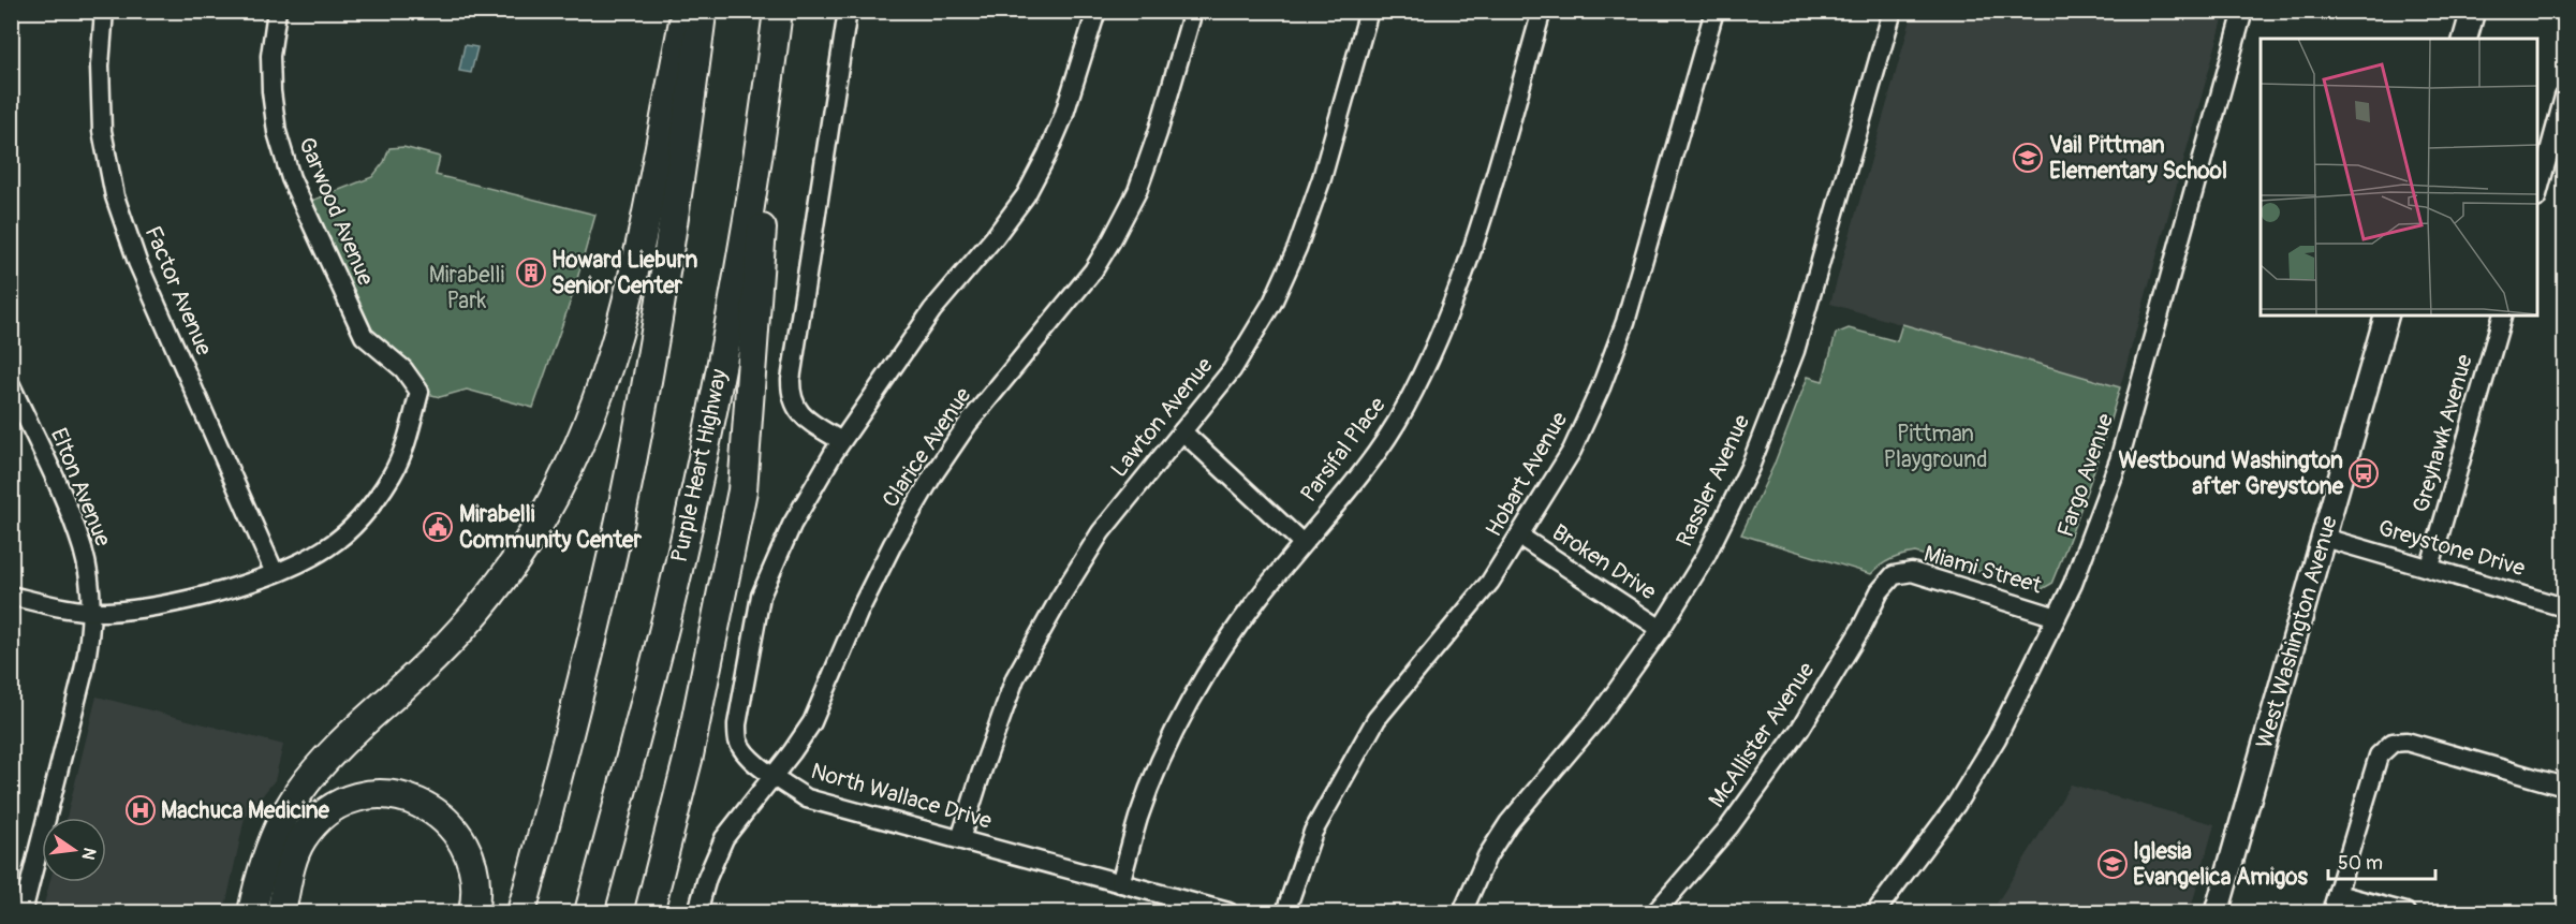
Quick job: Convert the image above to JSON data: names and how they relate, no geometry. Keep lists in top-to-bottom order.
{
  "streets": {
    "highway": ["Purple Heart Highway"],
    "main road": ["West Washington Avenue"],
    "street": [
      "Garwood Avenue",
      "Factor Avenue",
      "Lawton Avenue",
      "Greyhawk Avenue",
      "Clarice Avenue",
      "Parsifal Place",
      "Hobart Avenue",
      "Fargo Avenue",
      "Rassler Avenue",
      "Elton Avenue",
      "Greystone Drive",
      "Broken Drive",
      "Miami Street",
      "McAllister Avenue",
      "North Wallace Drive"
    ]
  },
  "crossings": [
    ["Garwood Avenue", "Factor Avenue"],
    ["Lawton Avenue", "North Wallace Drive"],
    ["Greyhawk Avenue", "Greystone Drive"],
    ["Clarice Avenue", "North Wallace Drive"],
    ["Parsifal Place", "North Wallace Drive"],
    ["Hobart Avenue", "Broken Drive"],
    ["Fargo Avenue", "Miami Street"],
    ["Rassler Avenue", "Broken Drive"],
    ["Greystone Drive", "West Washington Avenue"],
    ["Miami Street", "McAllister Avenue"]
  ],
  "parks": ["Mirabelli Park", "Pittman Playground"],
  "places": {
    "school or university": ["Vail Pittman Elementary School", "Iglesia Evangelica Amigos"],
    "building": ["Howard Lieburn Senior Center"],
    "bus stop": ["Westbound Washington after Greystone"],
    "public building": ["Mirabelli Community Center"],
    "hospital": ["Machuca Medicine"]
  },
  "scale_bar": "50 m",
  "north": "right"
}
